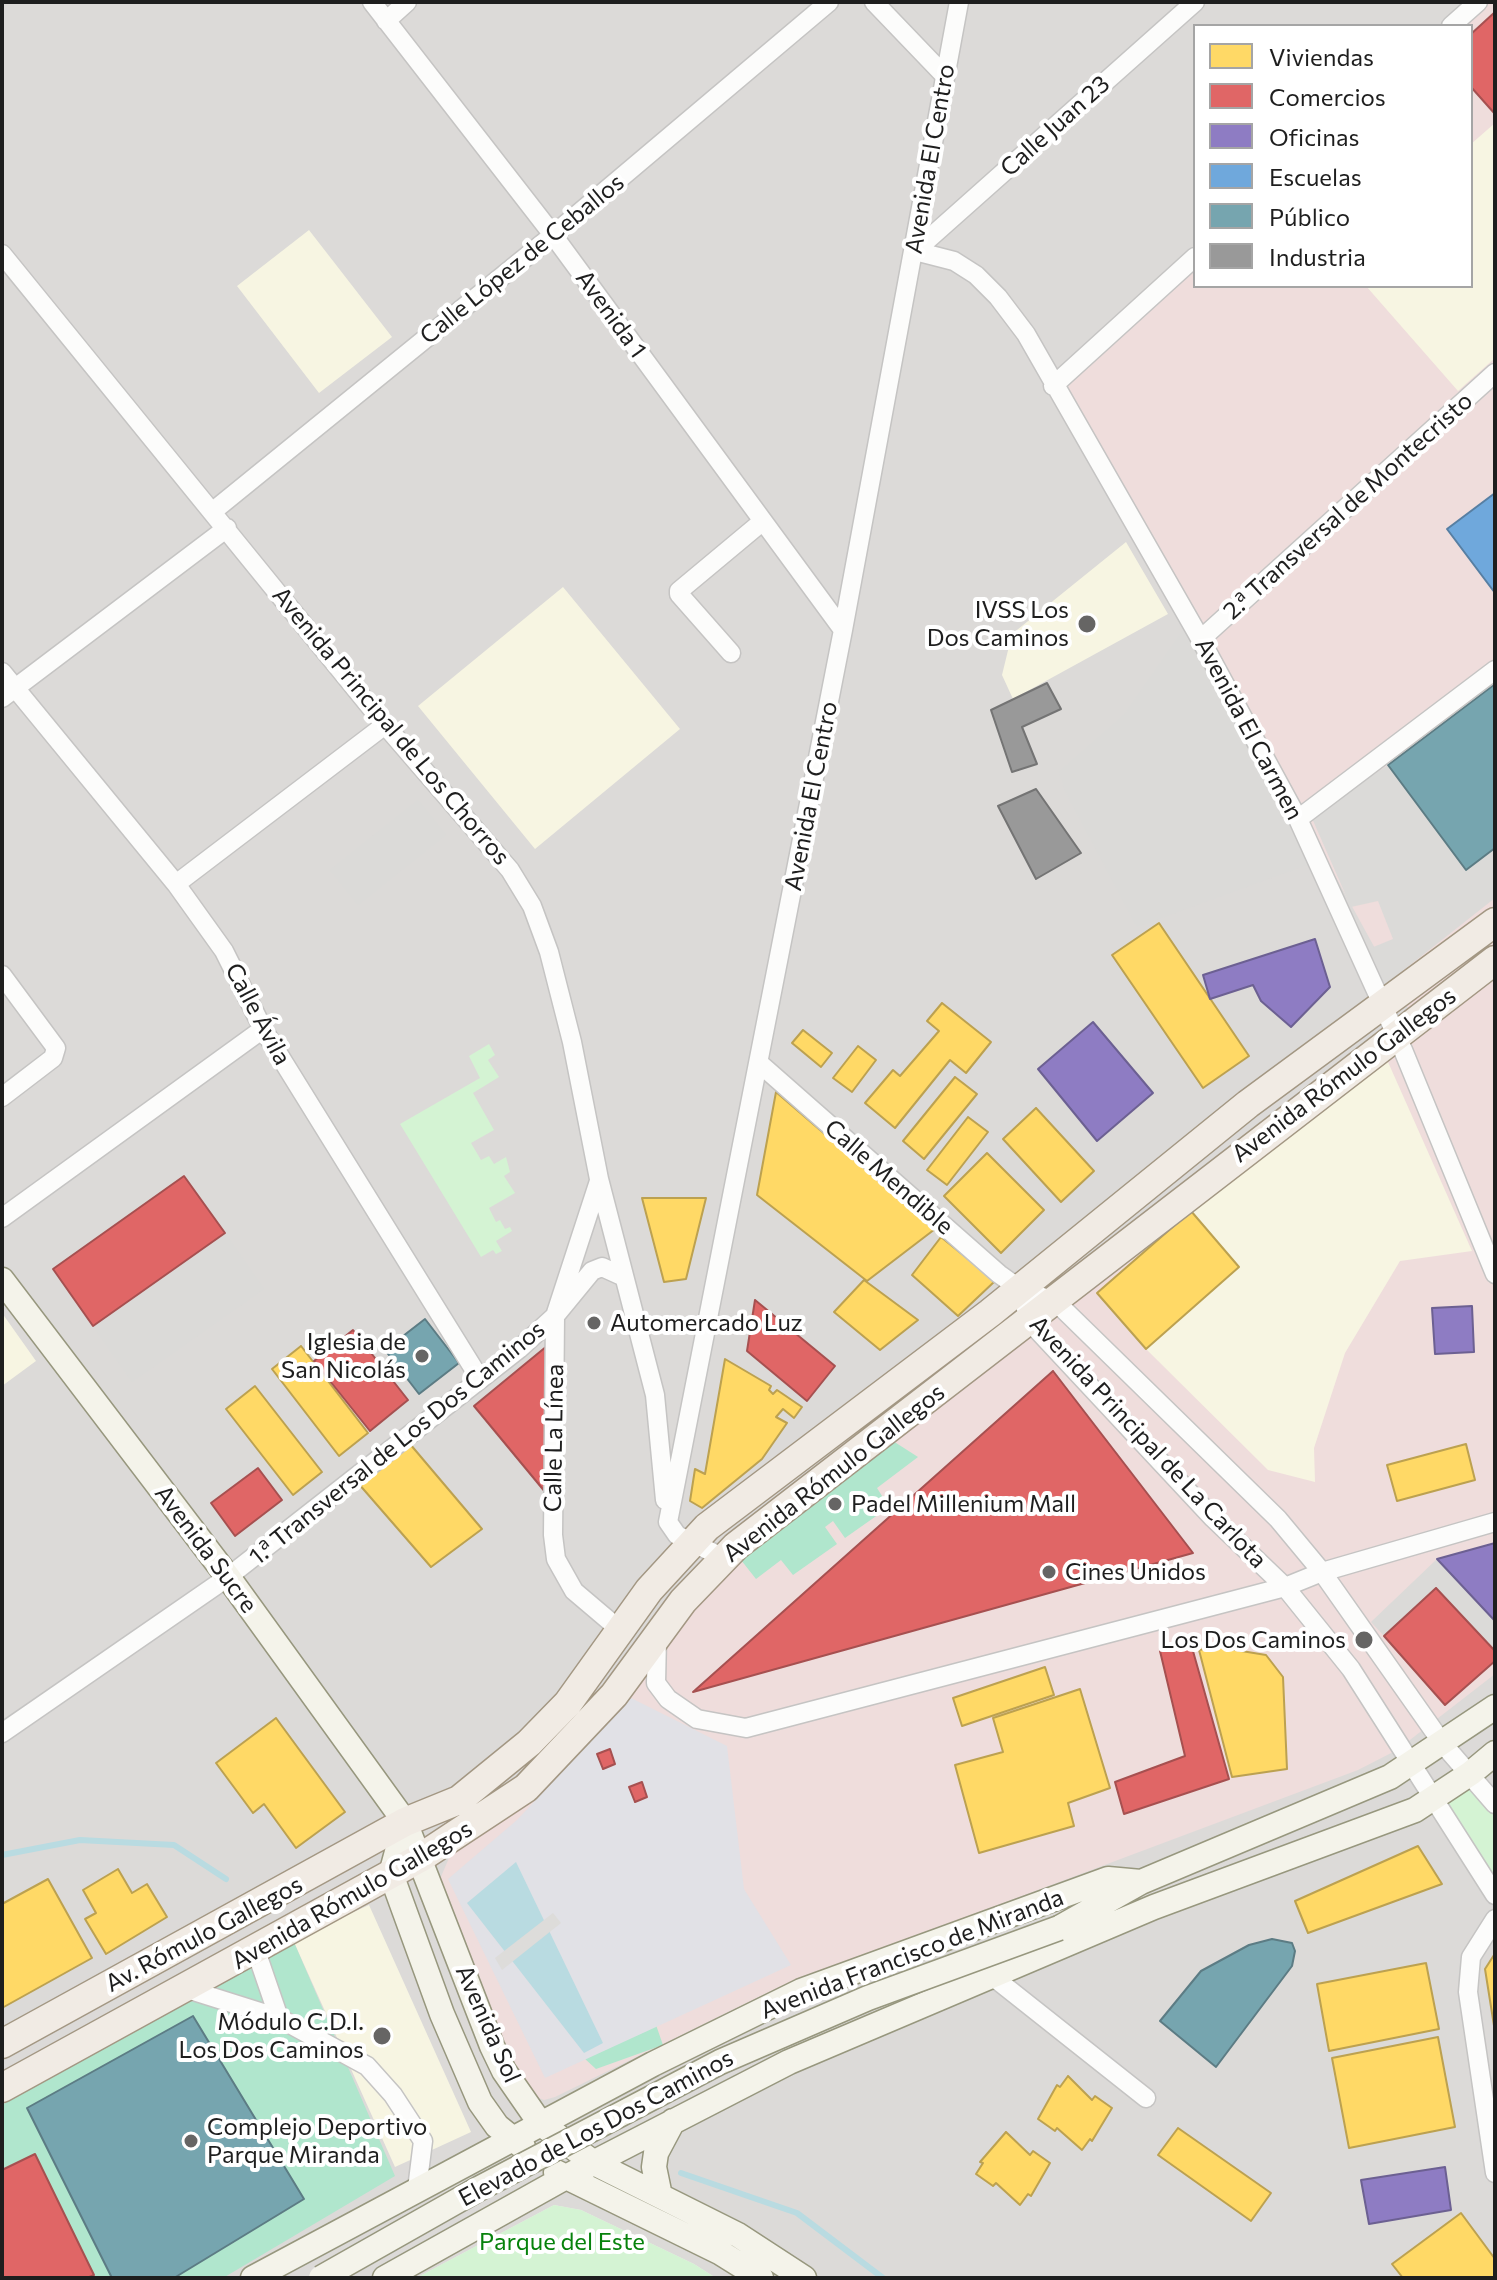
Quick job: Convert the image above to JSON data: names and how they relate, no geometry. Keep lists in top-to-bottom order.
{
  "streets": {
    "main road": [
      "Avenida Rómulo Gallegos",
      "Avenida Sucre",
      "Av. Rómulo Gallegos",
      "Avenida Francisco de Miranda",
      "Avenida Sol",
      "Elevado de Los Dos Caminos"
    ],
    "street": [
      "Calle Juan 23",
      "Avenida El Centro",
      "Calle López de Ceballos",
      "Avenida 1",
      "2.ª Transversal de Montecristo",
      "Avenida Principal de Los Chorros",
      "Avenida El Carmen",
      "Calle Ávila",
      "Calle Mendible",
      "Calle La Línea",
      "Avenida Principal de La Carlota",
      "1.ª Transversal de Los Dos Caminos"
    ]
  },
  "crossings": [
    ["Calle Juan 23", "Avenida El Centro"],
    ["Calle Juan 23", "Avenida El Carmen"],
    ["Avenida El Centro", "Avenida 1"],
    ["Avenida El Centro", "Avenida Principal de Los Chorros"],
    ["Avenida El Centro", "Avenida El Carmen"],
    ["Avenida El Centro", "Calle Mendible"],
    ["Calle López de Ceballos", "Avenida 1"],
    ["Calle López de Ceballos", "Avenida Principal de Los Chorros"],
    ["2.ª Transversal de Montecristo", "Avenida El Carmen"],
    ["Avenida Principal de Los Chorros", "Calle La Línea"],
    ["Avenida El Carmen", "Avenida Rómulo Gallegos"],
    ["Calle Ávila", "1.ª Transversal de Los Dos Caminos"],
    ["Avenida Rómulo Gallegos", "Calle Mendible"],
    ["Avenida Rómulo Gallegos", "Calle La Línea"],
    ["Avenida Rómulo Gallegos", "Avenida Principal de La Carlota"],
    ["Avenida Rómulo Gallegos", "Avenida Sucre"],
    ["Avenida Rómulo Gallegos", "Av. Rómulo Gallegos"],
    ["Avenida Rómulo Gallegos", "Avenida Sol"],
    ["Calle Mendible", "Avenida Principal de La Carlota"],
    ["Calle La Línea", "1.ª Transversal de Los Dos Caminos"],
    ["Avenida Principal de La Carlota", "Avenida Francisco de Miranda"],
    ["1.ª Transversal de Los Dos Caminos", "Avenida Sucre"],
    ["Avenida Sucre", "Av. Rómulo Gallegos"],
    ["Avenida Sucre", "Avenida Sol"],
    ["Avenida Francisco de Miranda", "Avenida Sol"],
    ["Avenida Francisco de Miranda", "Elevado de Los Dos Caminos"]
  ],
  "parks": ["Parque del Este"],
  "places": [
    "IVSS Los Dos Caminos",
    "Automercado Luz",
    "Iglesia de San Nicolás",
    "Padel Millenium Mall",
    "Cines Unidos",
    "Los Dos Caminos",
    "Módulo C.D.I. Los Dos Caminos",
    "Complejo Deportivo Parque Miranda"
  ],
  "legend": [
    "Viviendas",
    "Comercios",
    "Oficinas",
    "Escuelas",
    "Público",
    "Industria"
  ]
}
